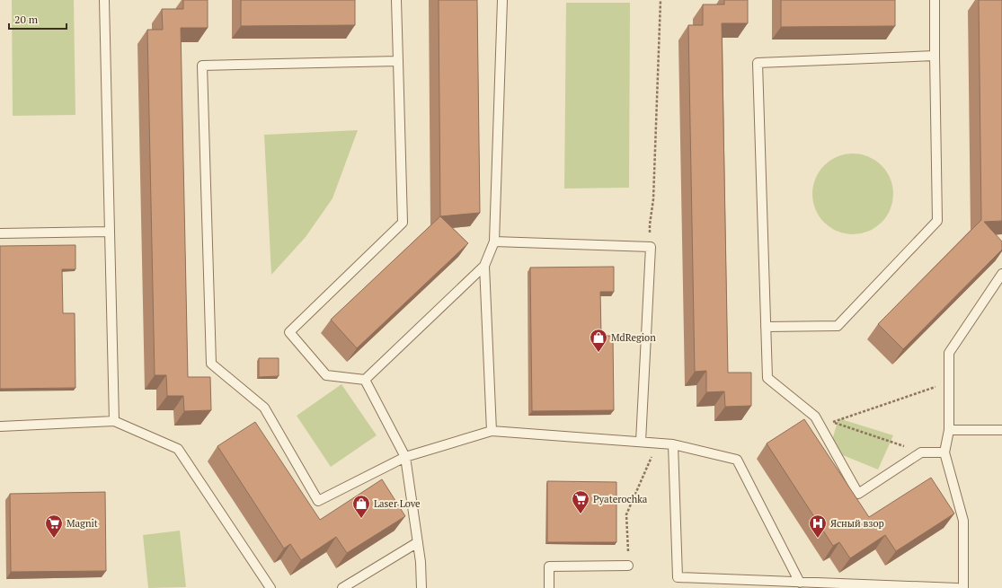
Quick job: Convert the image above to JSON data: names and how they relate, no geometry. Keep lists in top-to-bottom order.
{
  "places": {
    "shop": ["MdRegion", "Laser Love"],
    "supermarket": ["Pyaterochka", "Magnit"],
    "hospital": ["Ясный взор"]
  },
  "scale_bar": "20 m"
}
